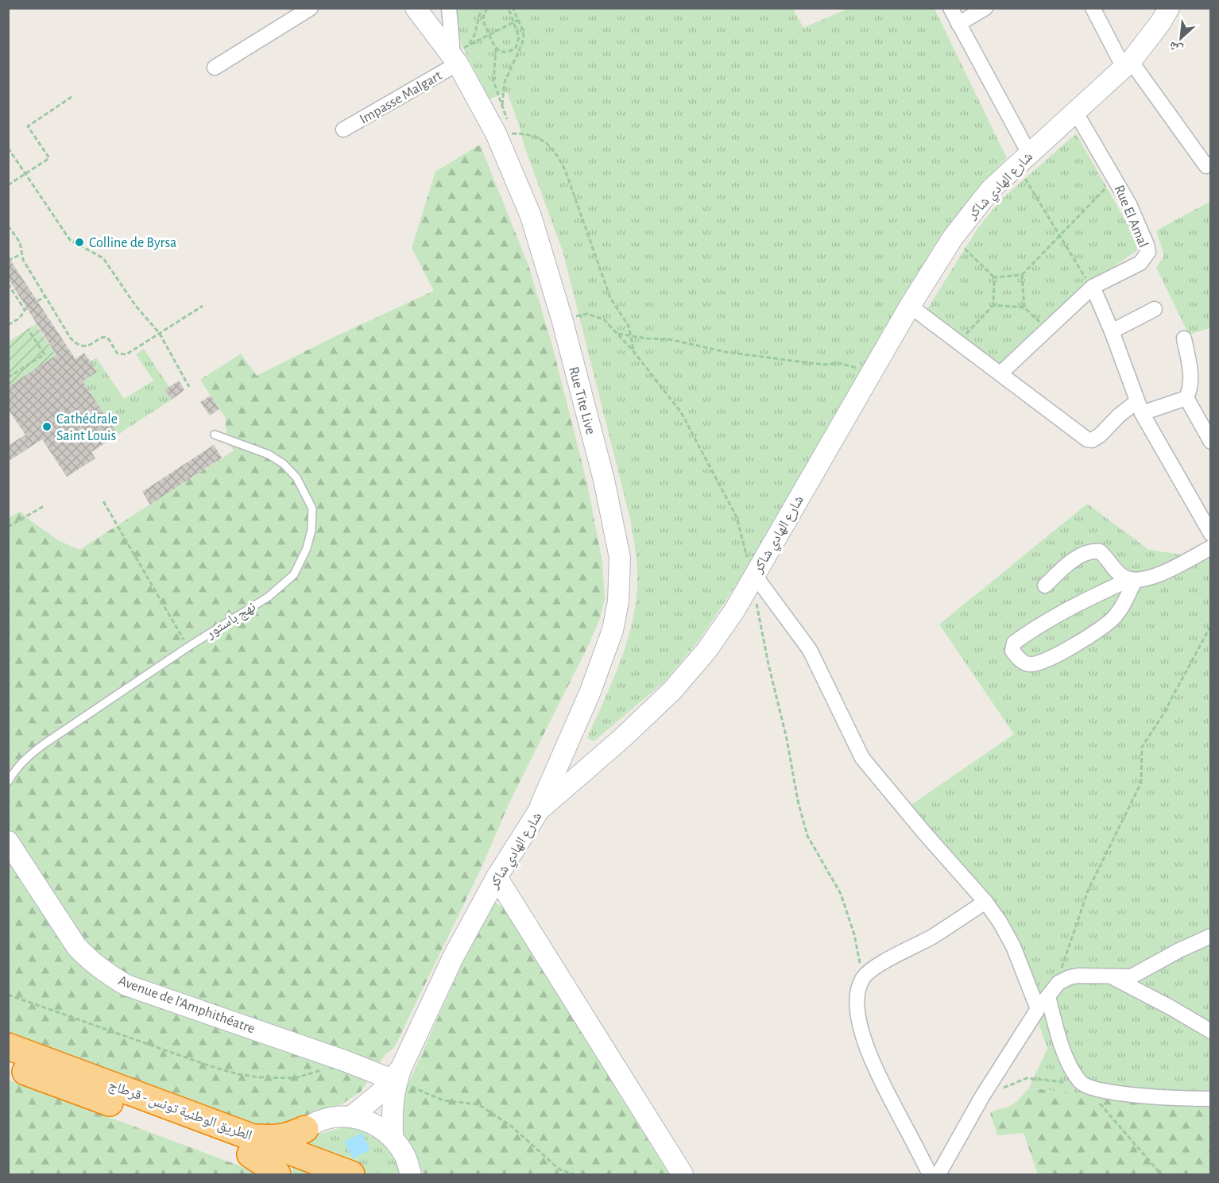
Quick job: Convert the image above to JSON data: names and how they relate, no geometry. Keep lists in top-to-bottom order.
{
  "streets": {
    "highway": ["الطريق الوطنية تونس - قرطاج"],
    "street": [
      "Impasse Malgart",
      "شارع الهادي شاكر",
      "Rue El Amal",
      "Rue Tite Live",
      "Avenue de l'Amphithéatre"
    ],
    "lane": ["نهج باستور"]
  },
  "crossings": [
    ["Impasse Malgart", "Rue Tite Live"],
    ["شارع الهادي شاكر", "Rue El Amal"],
    ["شارع الهادي شاكر", "Rue Tite Live"],
    ["شارع الهادي شاكر", "Avenue de l'Amphithéatre"]
  ],
  "places": ["Colline de Byrsa", "Cathédrale Saint Louis"],
  "north": "bottom left"
}
